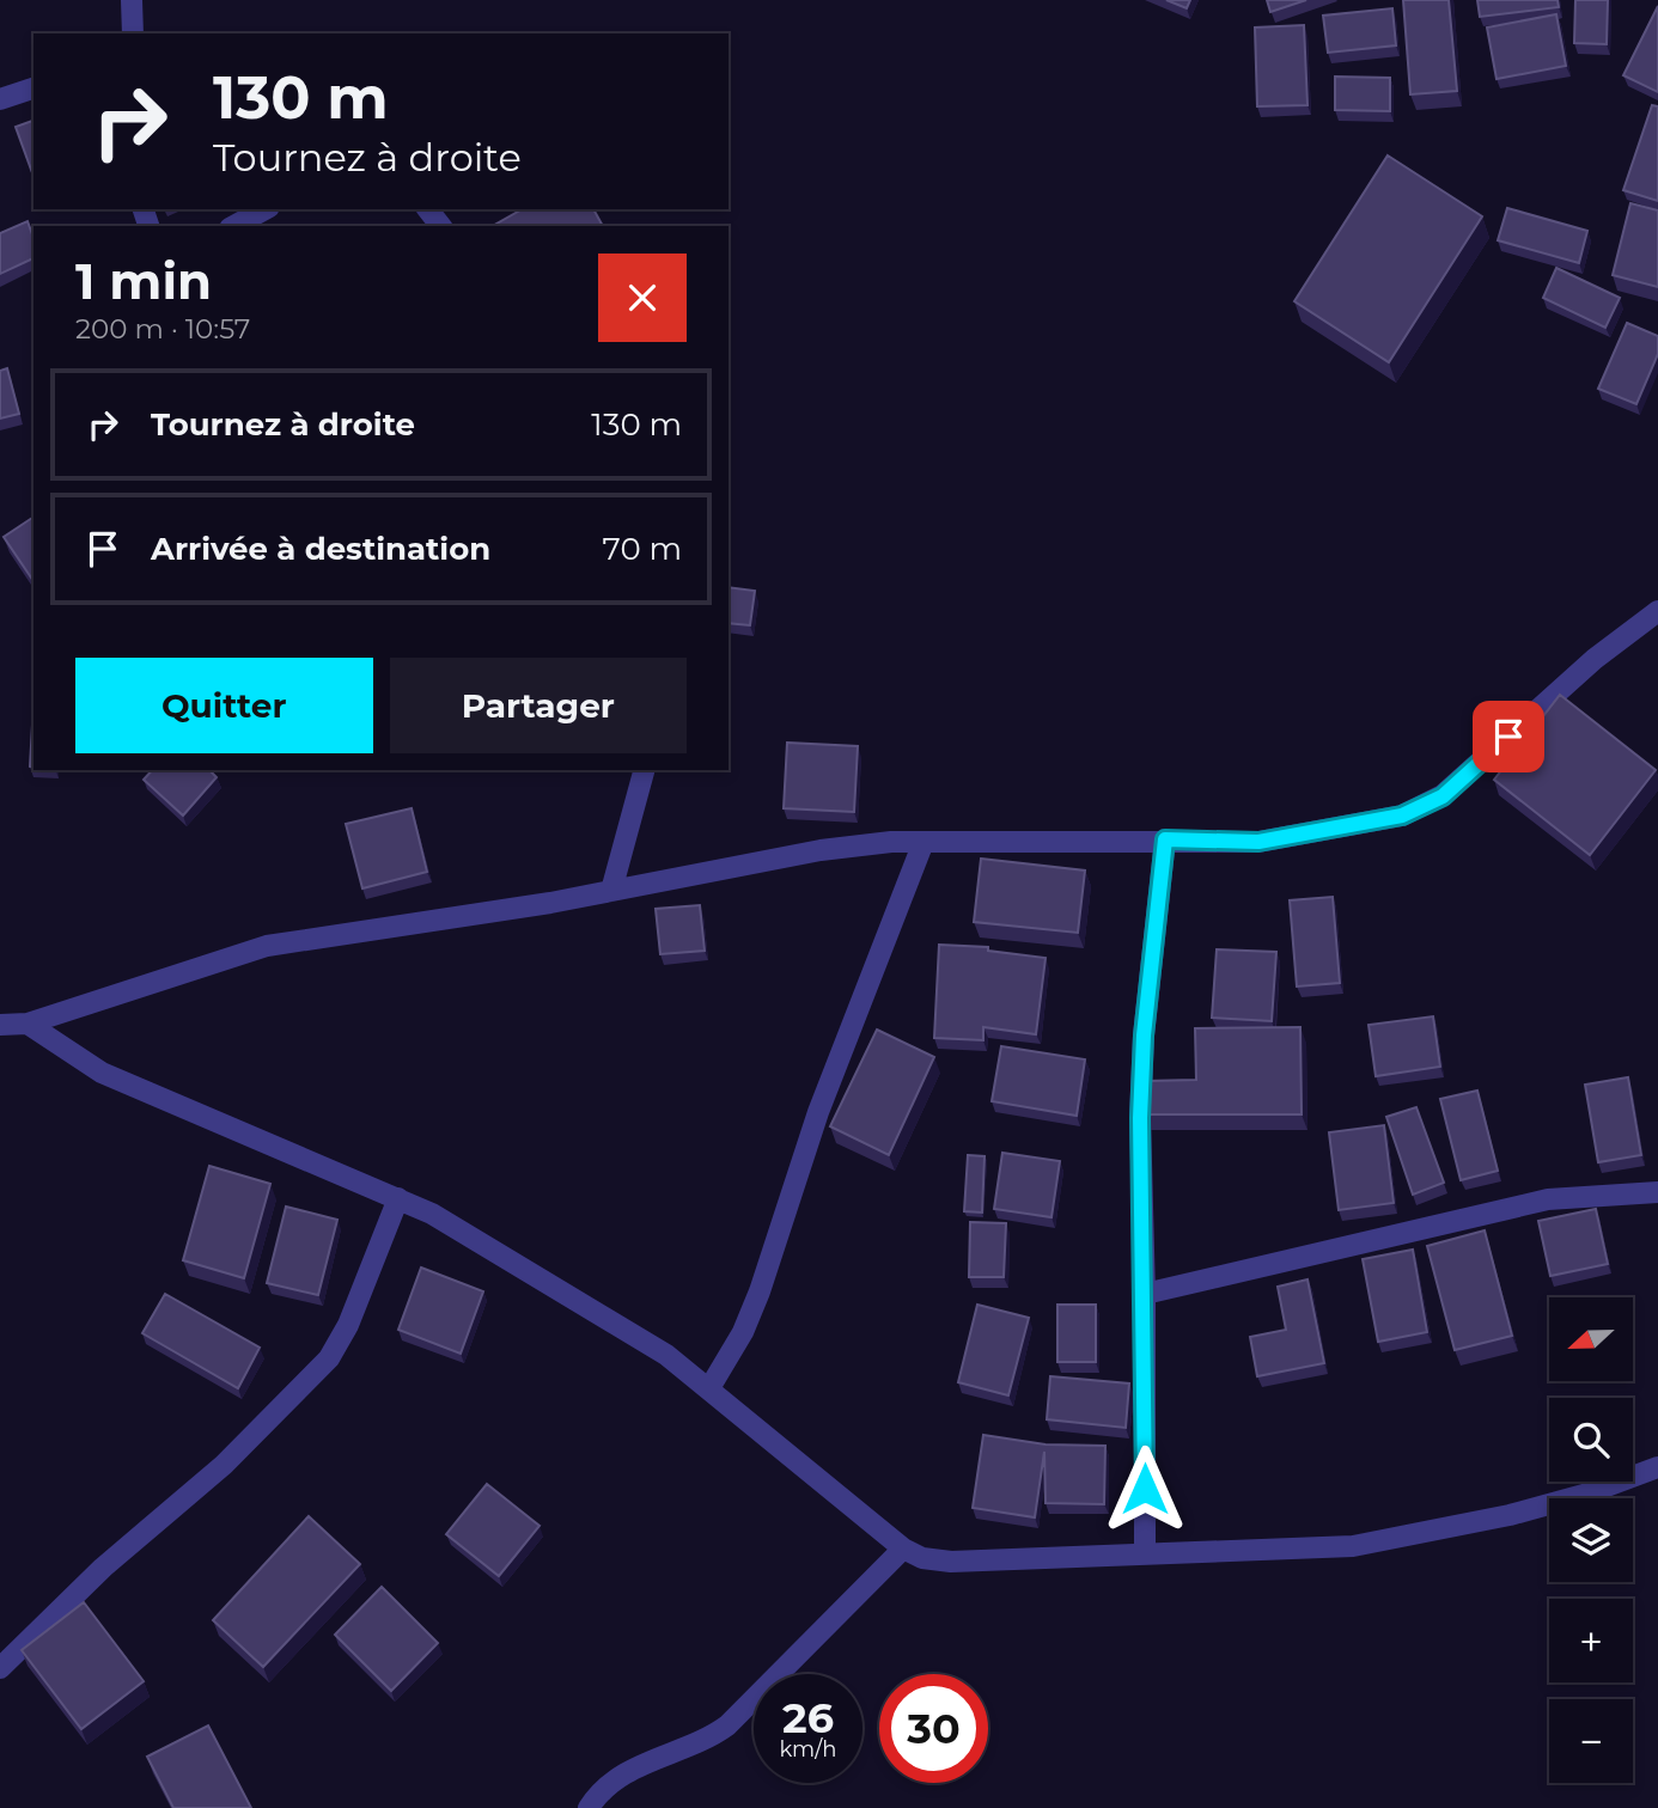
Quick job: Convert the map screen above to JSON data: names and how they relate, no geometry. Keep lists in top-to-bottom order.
{
  "north": "left",
  "page": {
    "turn": ["130 m", "Tournez à droite"],
    "heading": ["1 min", "200 m · 10:57"],
    "list": [
      {
        "name": "Tournez à droite",
        "value": "130 m"
      },
      {
        "name": "Arrivée à destination",
        "value": "70 m"
      }
    ],
    "buttons": ["Quitter", "Partager"],
    "map_buttons": ["+", "−"],
    "speed": "26 km/h",
    "limit": "30"
  }
}
